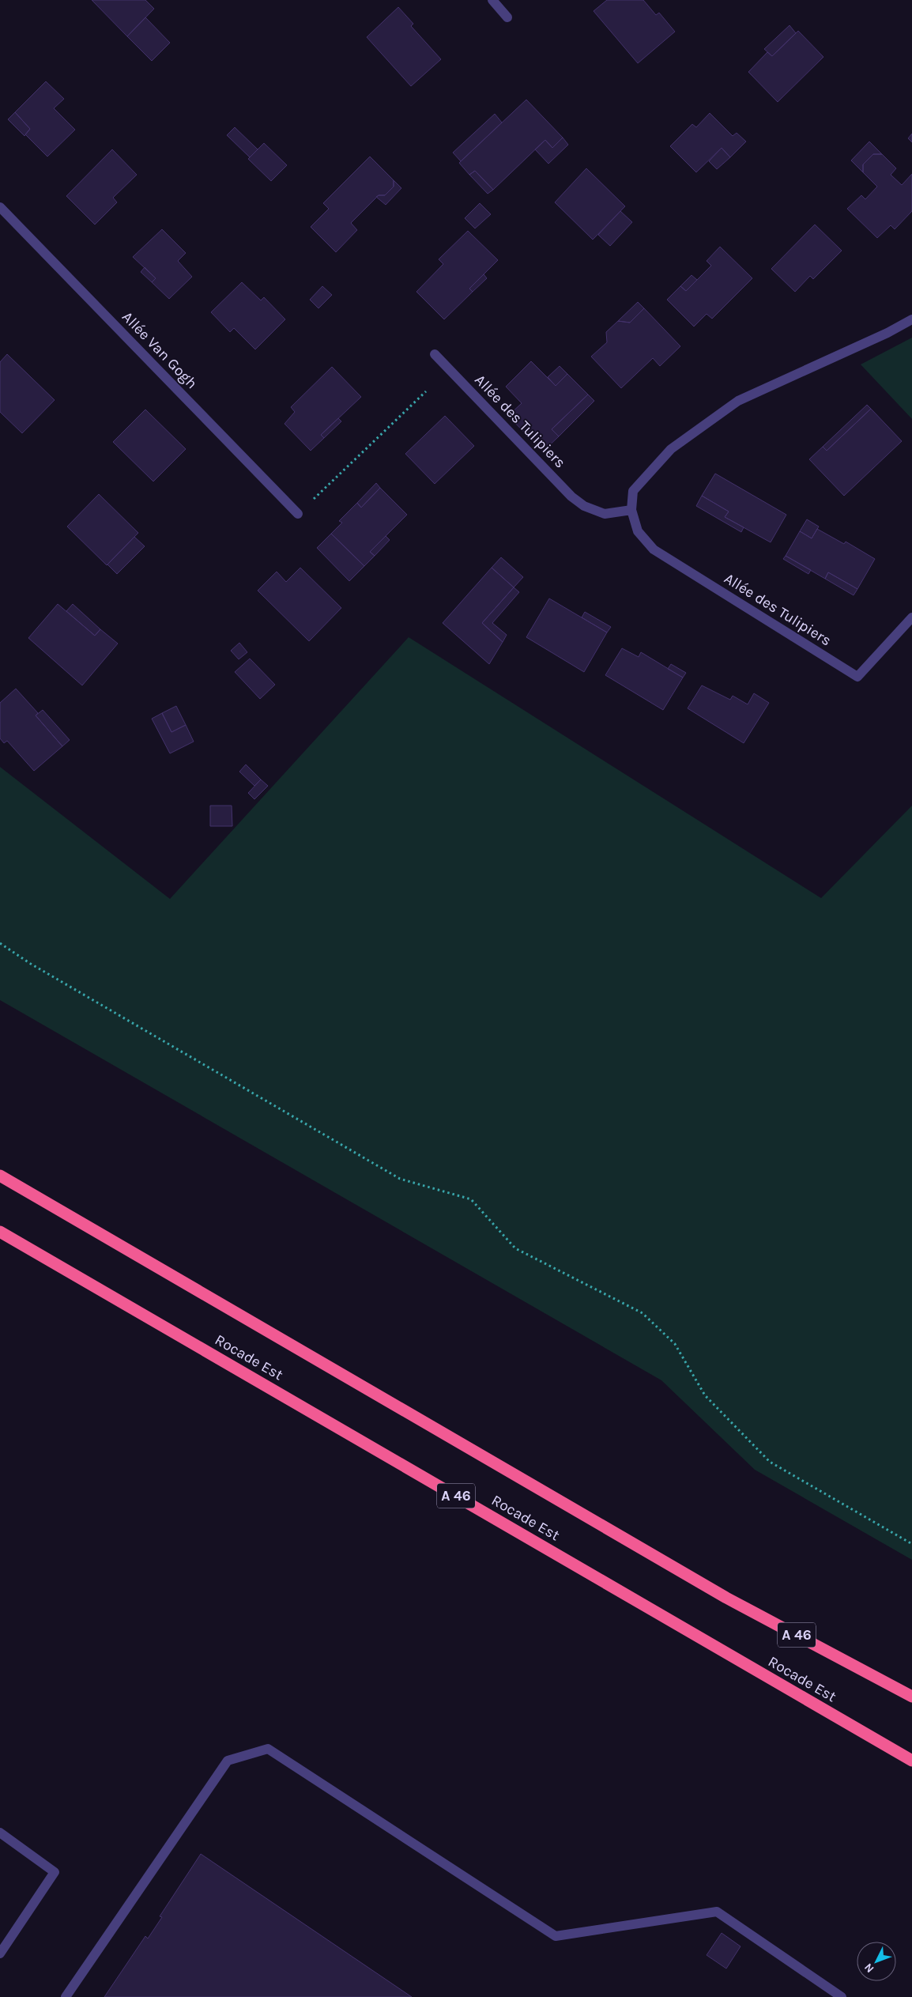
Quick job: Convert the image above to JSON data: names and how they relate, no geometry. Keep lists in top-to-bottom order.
{
  "streets": {
    "highway": ["Rocade Est", "A 46"],
    "street": ["Allée Van Gogh", "Allée des Tulipiers"]
  },
  "north": "bottom left"
}
